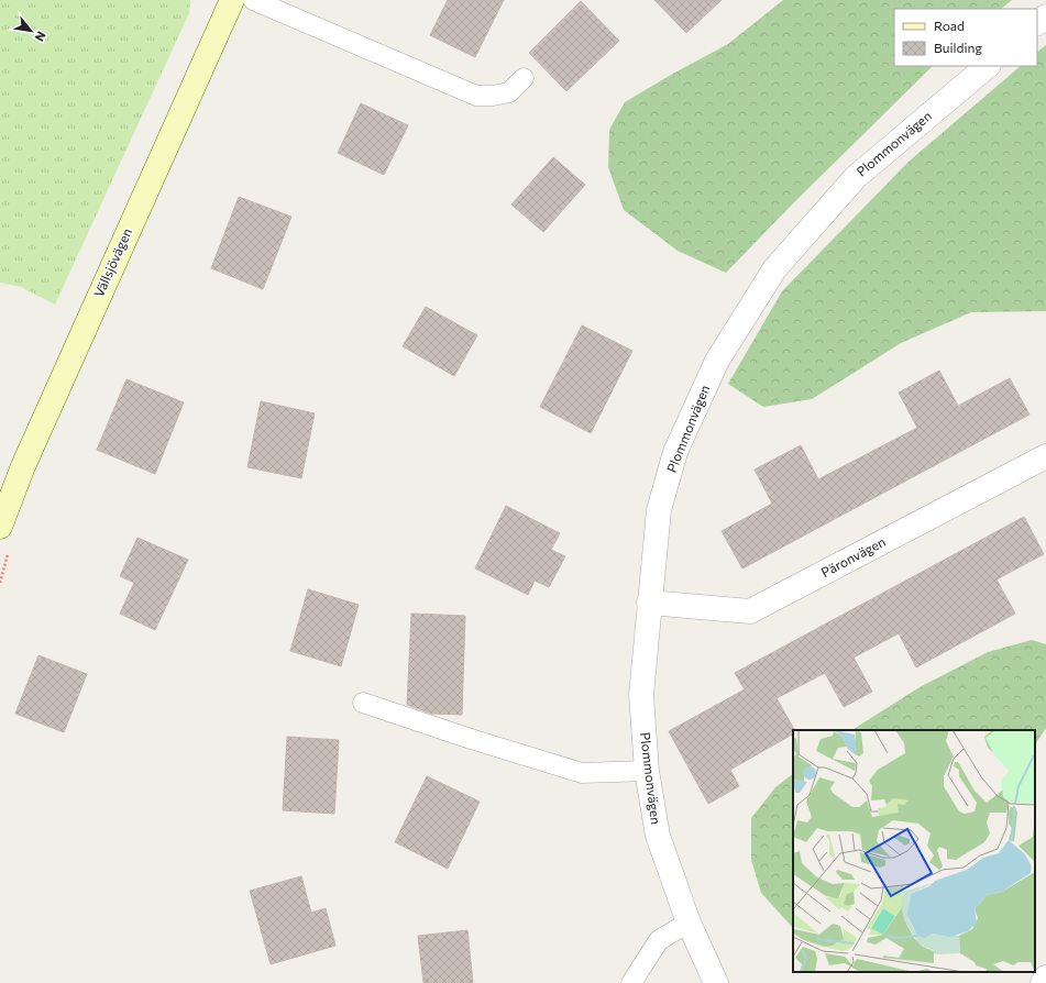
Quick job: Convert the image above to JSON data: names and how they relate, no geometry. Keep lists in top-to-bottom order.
{
  "streets": {
    "street": ["Plommonvägen", "Vällsjövägen", "Päronvägen"]
  },
  "crossings": [
    ["Plommonvägen", "Päronvägen"]
  ],
  "legend": ["Road", "Building"],
  "north": "bottom right"
}
